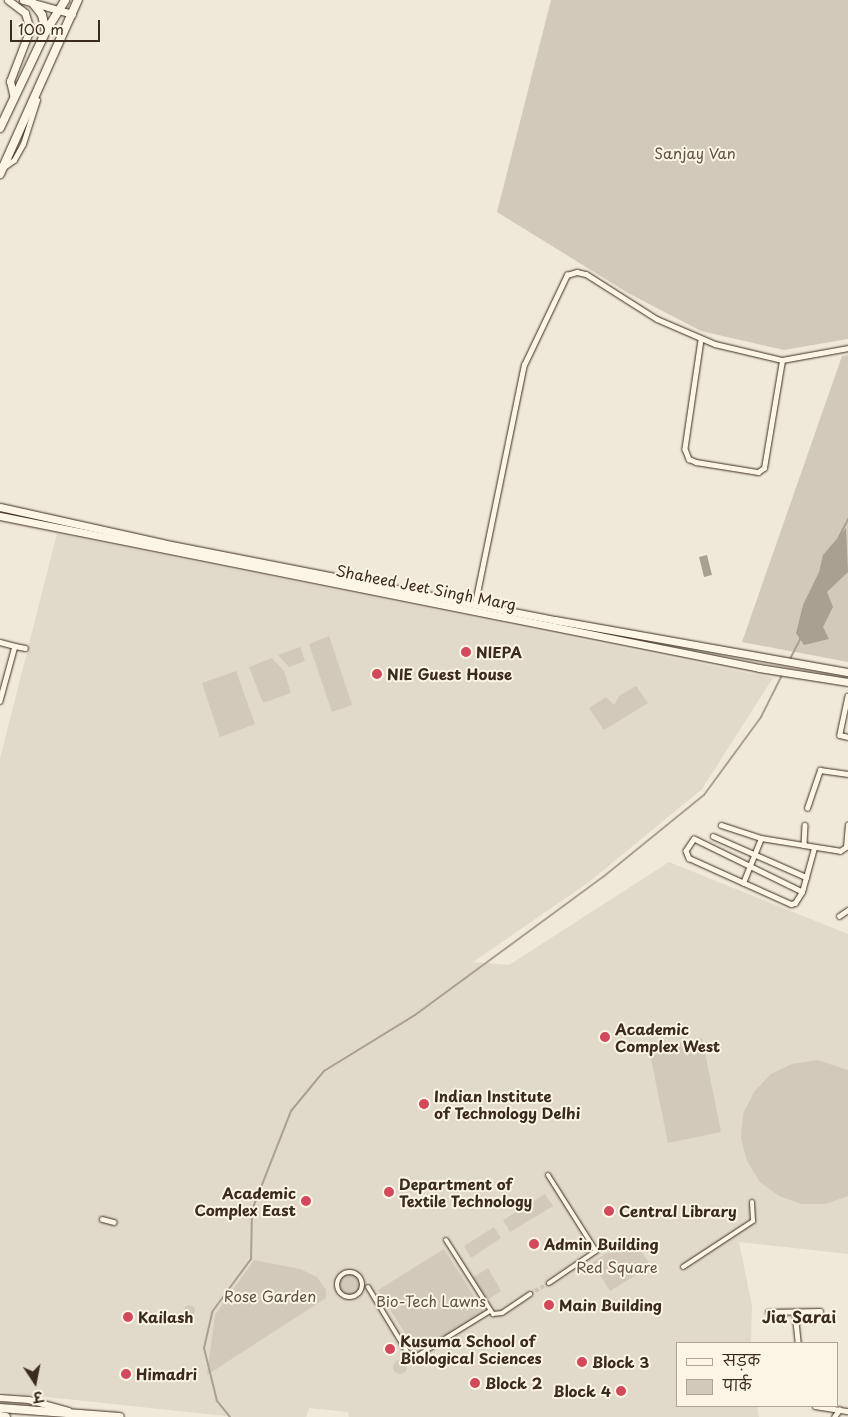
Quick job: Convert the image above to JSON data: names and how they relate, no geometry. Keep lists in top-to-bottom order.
{
  "streets": {
    "main road": ["Shaheed Jeet Singh Marg"]
  },
  "districts": ["Jia Sarai"],
  "parks": [
    "Sanjay Van",
    "Red Square",
    "Rose Garden",
    "Bio-Tech Lawns"
  ],
  "places": [
    "NIEPA",
    "NIE Guest House",
    "Academic Complex West",
    "Indian Institute of Technology Delhi",
    "Department of Textile Technology",
    "Academic Complex East",
    "Central Library",
    "Admin Building",
    "Main Building",
    "Kailash",
    "Kusuma School of Biological Sciences",
    "Block 3",
    "Himadri",
    "Block 2",
    "Block 4"
  ],
  "legend": ["सड़क", "पार्क"],
  "scale_bar": "100 m",
  "north": "bottom"
}
